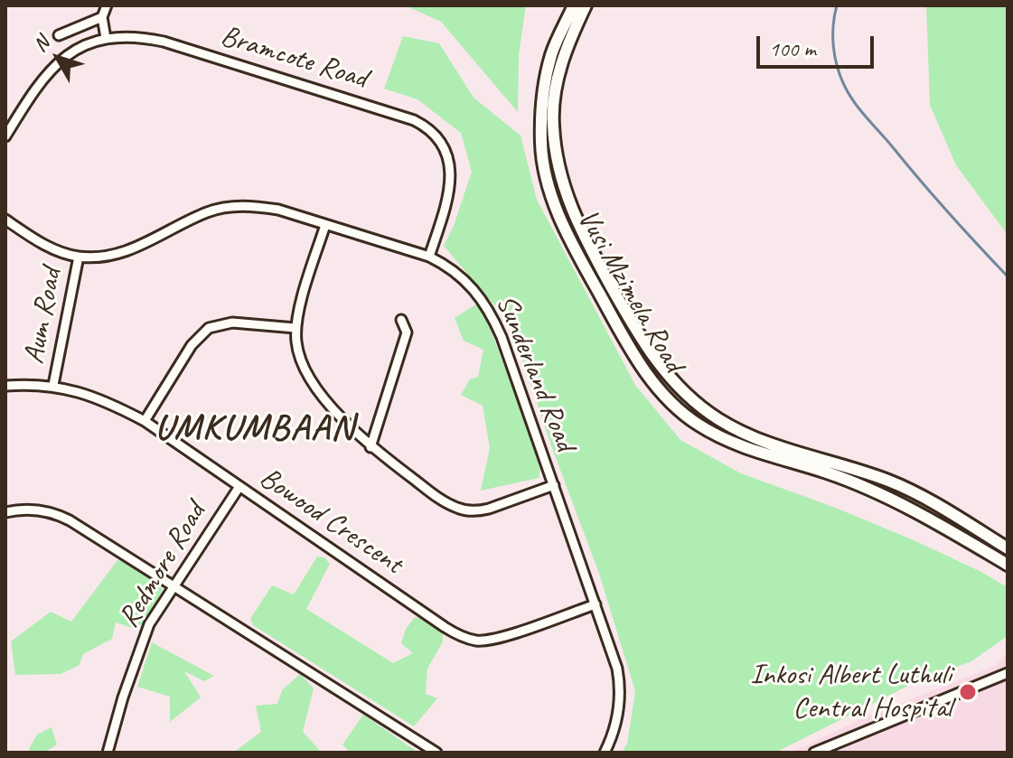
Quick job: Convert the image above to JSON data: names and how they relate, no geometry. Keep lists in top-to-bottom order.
{
  "streets": {
    "main road": ["Vusi Mzimela Road"],
    "street": [
      "Bramcote Road",
      "Aum Road",
      "Sunderland Road",
      "Bowood Crescent",
      "Redmore Road"
    ]
  },
  "crossings": [
    ["Bramcote Road", "Sunderland Road"],
    ["Aum Road", "Sunderland Road"],
    ["Aum Road", "Bowood Crescent"],
    ["Sunderland Road", "Bowood Crescent"],
    ["Bowood Crescent", "Redmore Road"]
  ],
  "districts": ["UMKUMBAAN"],
  "places": ["Inkosi Albert Luthuli Central Hospital"],
  "scale_bar": "100 m",
  "north": "top left"
}
